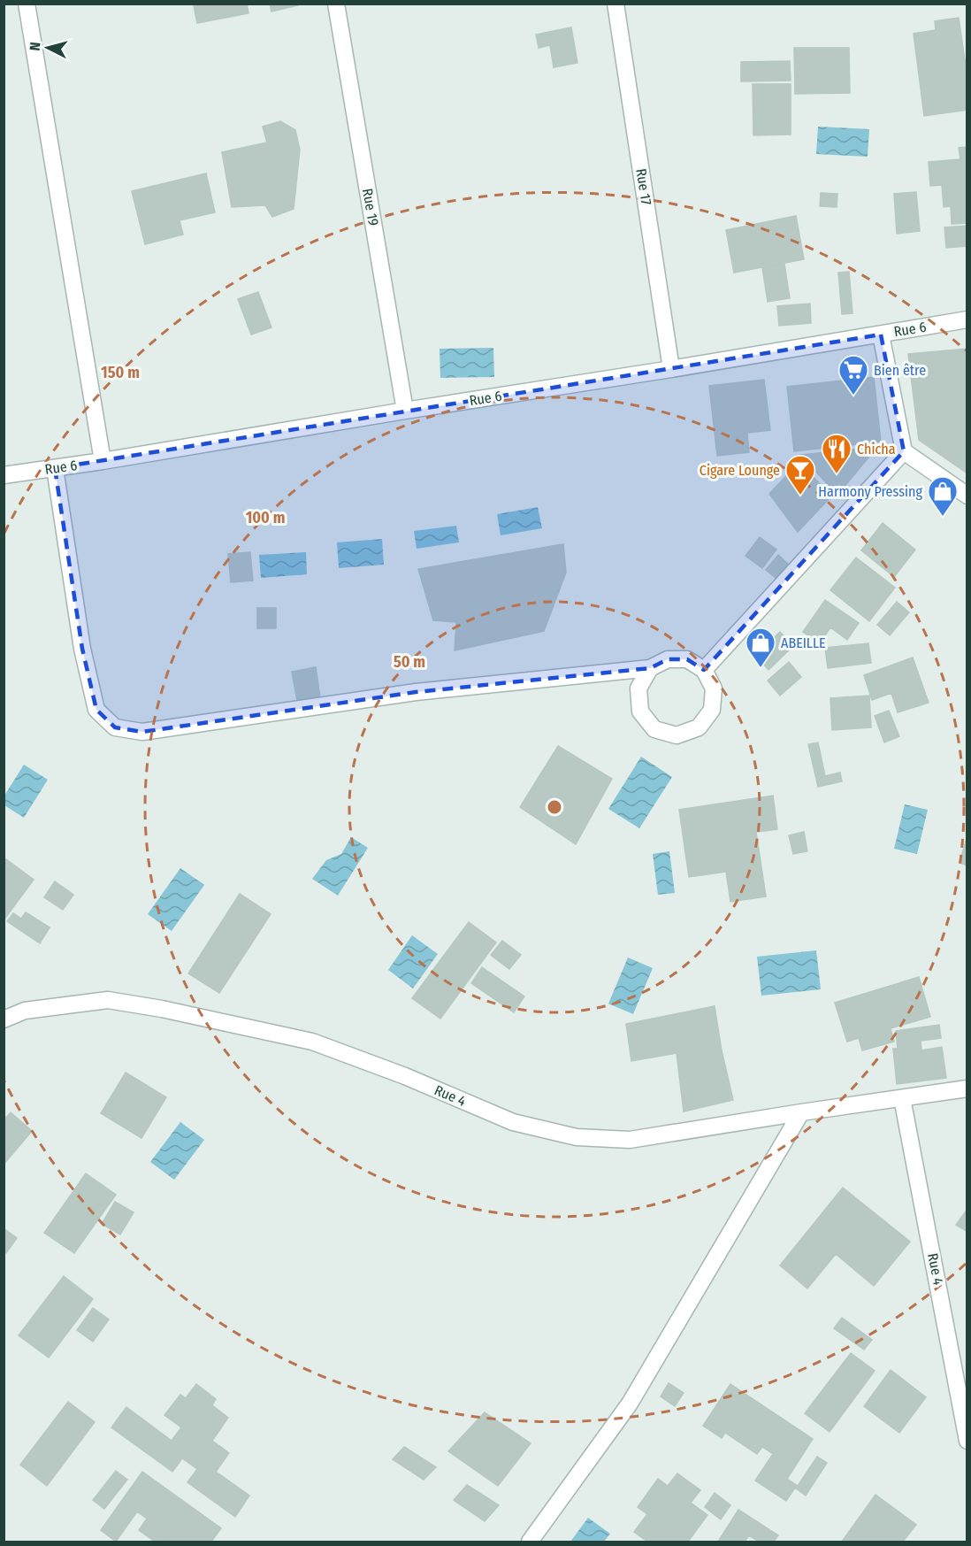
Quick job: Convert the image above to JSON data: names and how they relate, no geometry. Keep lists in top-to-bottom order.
{
  "streets": {
    "street": [
      "Rue 17",
      "Rue 19",
      "Rue 6",
      "Rue 4"
    ]
  },
  "crossings": [
    ["Rue 17", "Rue 6"],
    ["Rue 19", "Rue 6"]
  ],
  "places": {
    "supermarket": ["Bien être"],
    "restaurant": ["Chicha"],
    "bar": ["Cigare Lounge"],
    "shop": ["Harmony Pressing", "ABEILLE"]
  },
  "north": "left",
  "rings": ["150 m", "100 m", "50 m"]
}
